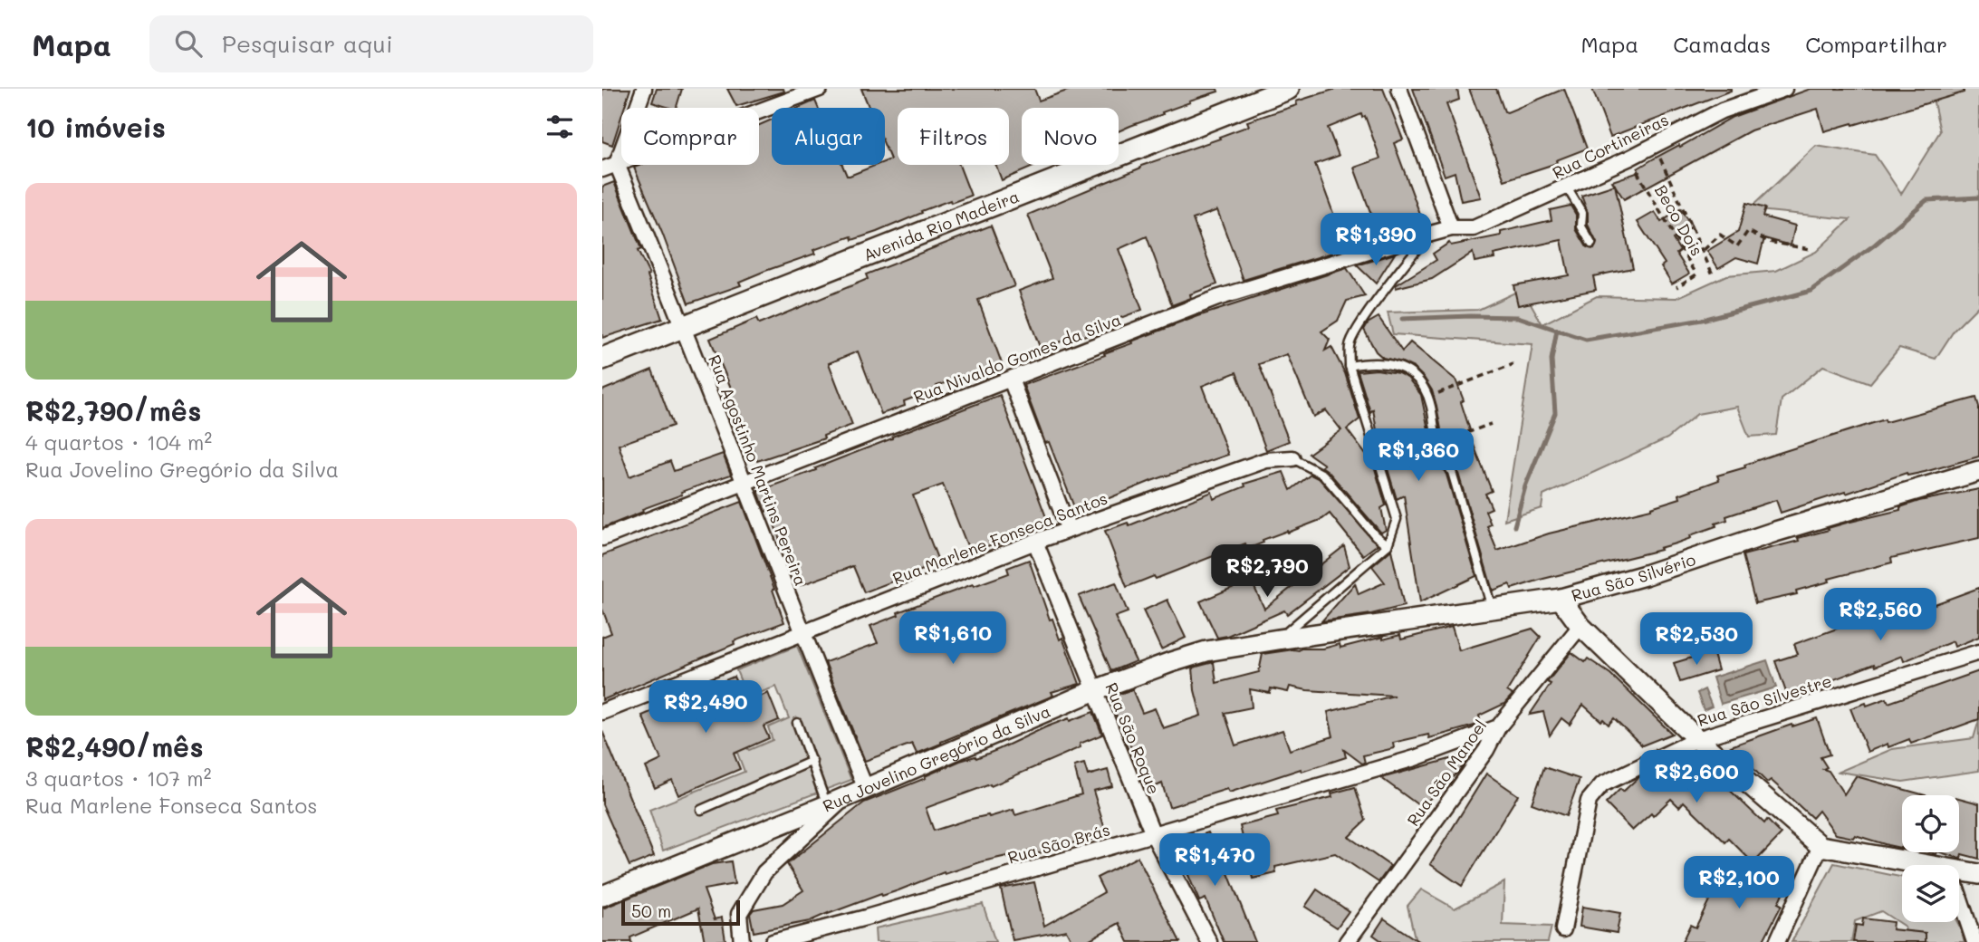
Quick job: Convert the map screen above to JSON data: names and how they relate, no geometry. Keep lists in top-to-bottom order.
{
  "streets": {
    "main road": ["Avenida Rio Madeira"],
    "street": [
      "Rua Cortineiras",
      "Rua Nivaldo Gomes da Silva",
      "Rua Agostinho Martins Pereira",
      "Rua Marlene Fonseca Santos",
      "Rua São Silvério",
      "Rua São Silvestre",
      "Rua São Roque",
      "Rua Jovelino Gregório da Silva",
      "Rua São Manoel",
      "Rua São Brás"
    ],
    "path": ["Beco Dois"]
  },
  "crossings": [
    ["Rua Cortineiras", "Beco Dois"],
    ["Rua Cortineiras", "Rua Nivaldo Gomes da Silva"],
    ["Avenida Rio Madeira", "Rua Agostinho Martins Pereira"],
    ["Rua Nivaldo Gomes da Silva", "Rua Agostinho Martins Pereira"],
    ["Rua Agostinho Martins Pereira", "Rua Marlene Fonseca Santos"],
    ["Rua Agostinho Martins Pereira", "Rua Jovelino Gregório da Silva"],
    ["Rua Marlene Fonseca Santos", "Rua São Roque"],
    ["Rua São Silvério", "Rua Jovelino Gregório da Silva"],
    ["Rua São Roque", "Rua Jovelino Gregório da Silva"],
    ["Rua São Roque", "Rua São Brás"],
    ["Rua São Manoel", "Rua São Brás"]
  ],
  "scale_bar": "50 m",
  "page": {
    "header": "Mapa",
    "search": "Pesquisar aqui",
    "nav": ["Mapa", "Camadas", "Compartilhar"],
    "heading": "10 imóveis",
    "chip": [
      "Comprar",
      "Alugar",
      "Filtros",
      "Novo"
    ],
    "list": [
      {
        "name": "R$2,790/mês",
        "note": "4 quartos · 104 m² · Rua Jovelino Gregório da Silva"
      },
      {
        "name": "R$2,490/mês",
        "note": "3 quartos · 107 m² · Rua Marlene Fonseca Santos"
      }
    ],
    "price": [
      "R$1,390",
      "R$1,360",
      "R$2,790",
      "R$2,560",
      "R$1,610",
      "R$2,530",
      "R$2,490",
      "R$2,600",
      "R$1,470",
      "R$2,100"
    ],
    "scale": "50 m"
  }
}
